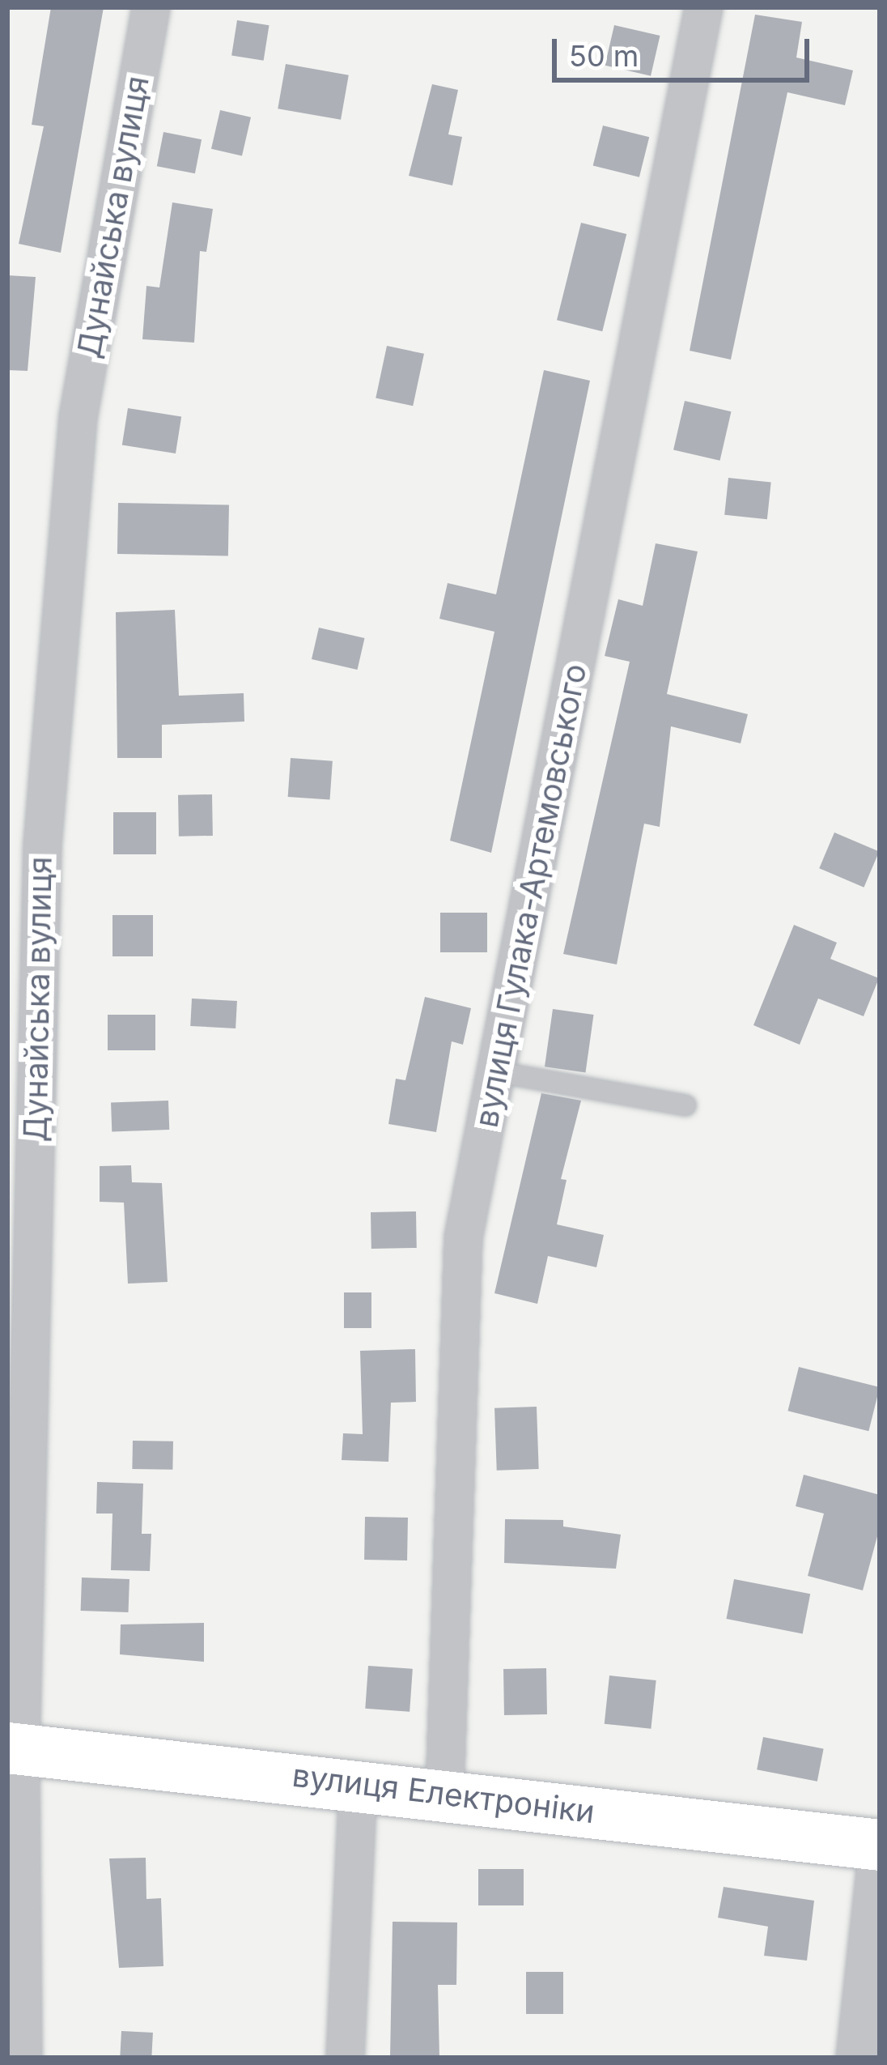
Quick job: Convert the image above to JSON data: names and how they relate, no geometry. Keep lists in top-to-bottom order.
{
  "streets": {
    "main road": ["вулиця Електроніки"],
    "street": ["Дунайська вулиця", "вулиця Гулака-Артемовського"]
  },
  "crossings": [
    ["Дунайська вулиця", "вулиця Електроніки"],
    ["вулиця Гулака-Артемовського", "вулиця Електроніки"]
  ],
  "scale_bar": "50 m"
}
